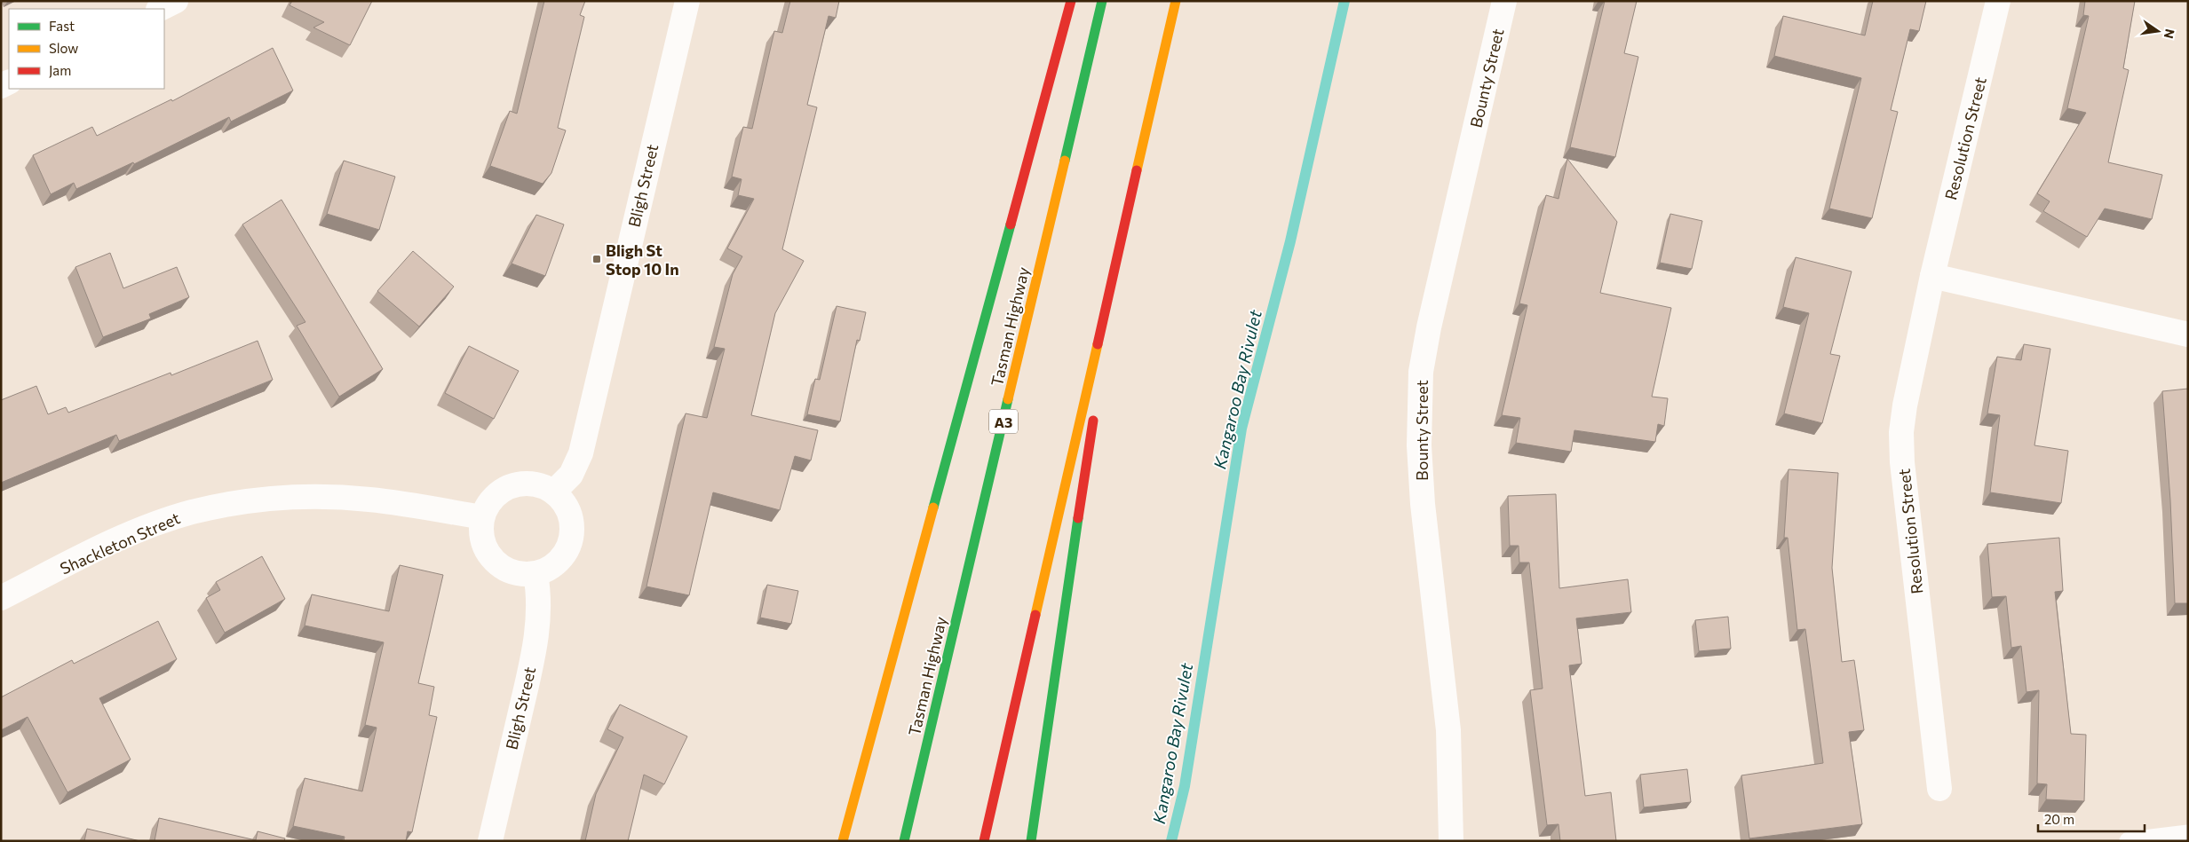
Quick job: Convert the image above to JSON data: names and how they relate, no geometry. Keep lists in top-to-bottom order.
{
  "streets": {
    "highway": ["Tasman Highway", "A3"],
    "street": [
      "Bounty Street",
      "Resolution Street",
      "Bligh Street",
      "Shackleton Street"
    ]
  },
  "crossings": [
    ["Bligh Street", "Shackleton Street"]
  ],
  "water": ["Kangaroo Bay Rivulet"],
  "places": {
    "transit": ["Bligh St Stop 10 In"]
  },
  "legend": ["Fast", "Slow", "Jam"],
  "scale_bar": "20 m",
  "north": "right"
}
